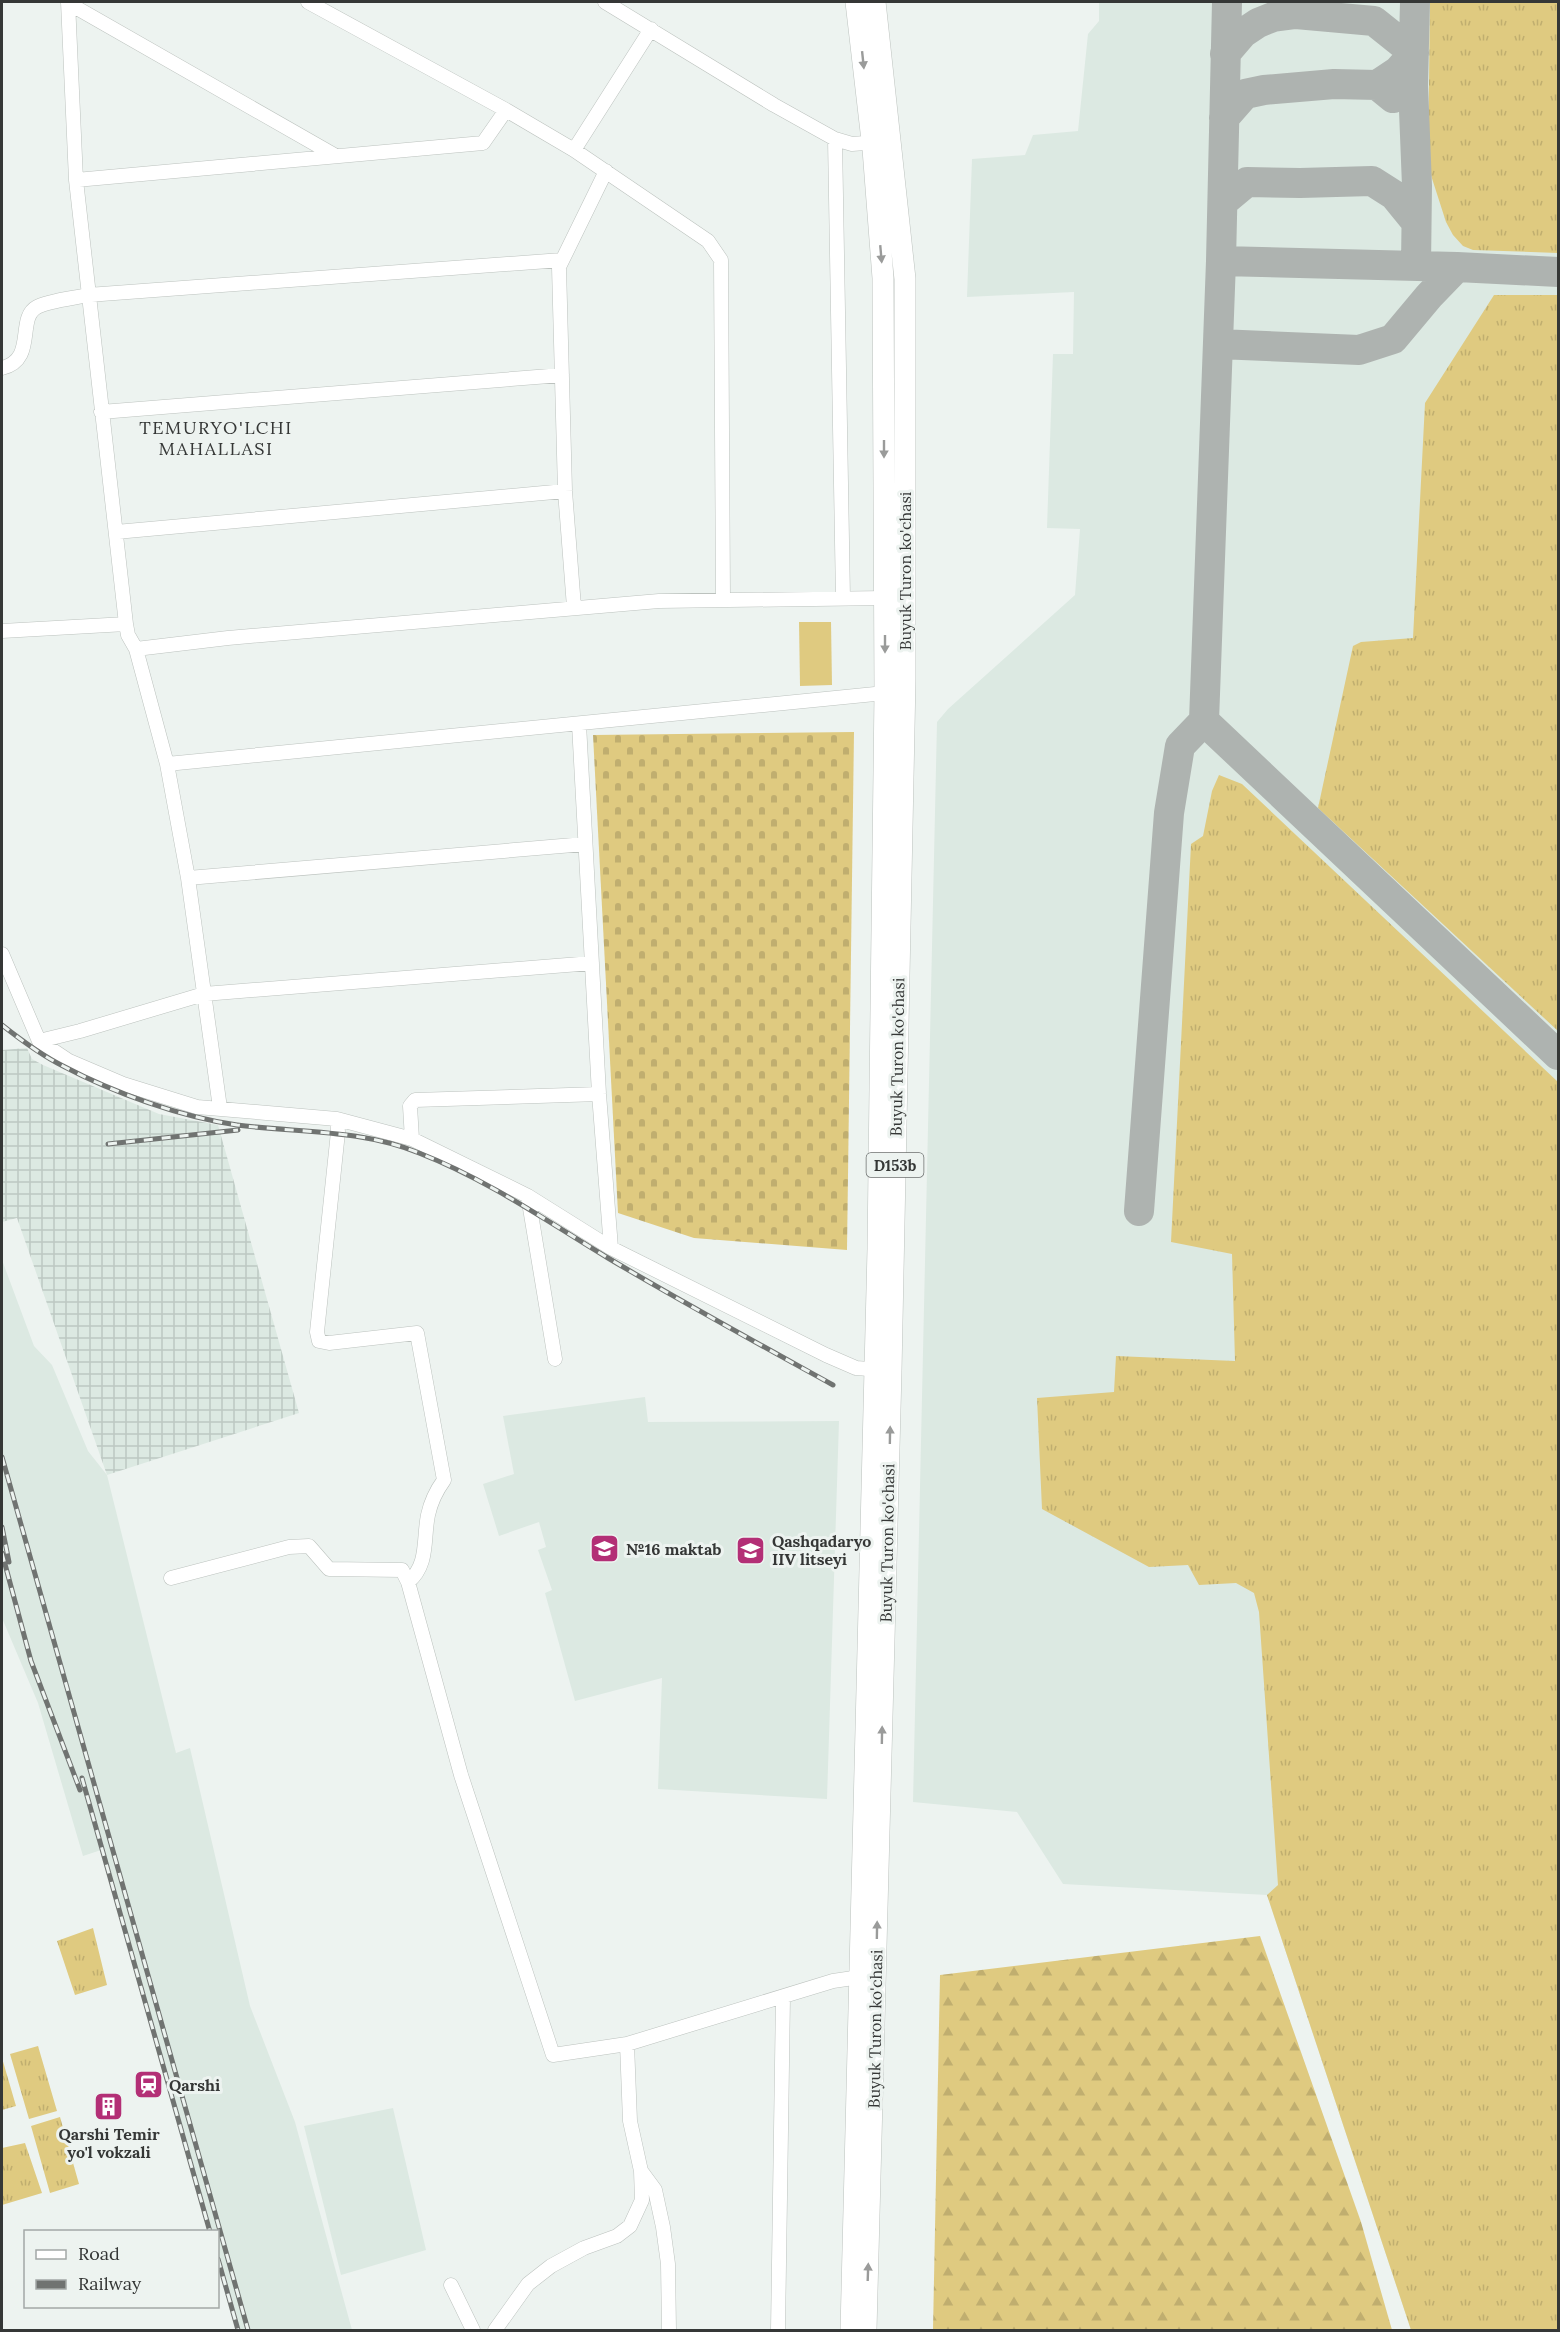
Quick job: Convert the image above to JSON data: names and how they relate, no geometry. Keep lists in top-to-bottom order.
{
  "streets": {
    "main road": ["Buyuk Turon ko'chasi", "D153b"]
  },
  "districts": ["TEMURYO'LCHI MAHALLASI"],
  "places": {
    "school or university": ["№16 maktab", "Qashqadaryo IIV litseyi"],
    "station": ["Qarshi"],
    "building": ["Qarshi Temir yo'l vokzali"]
  },
  "legend": ["Road", "Railway"]
}
